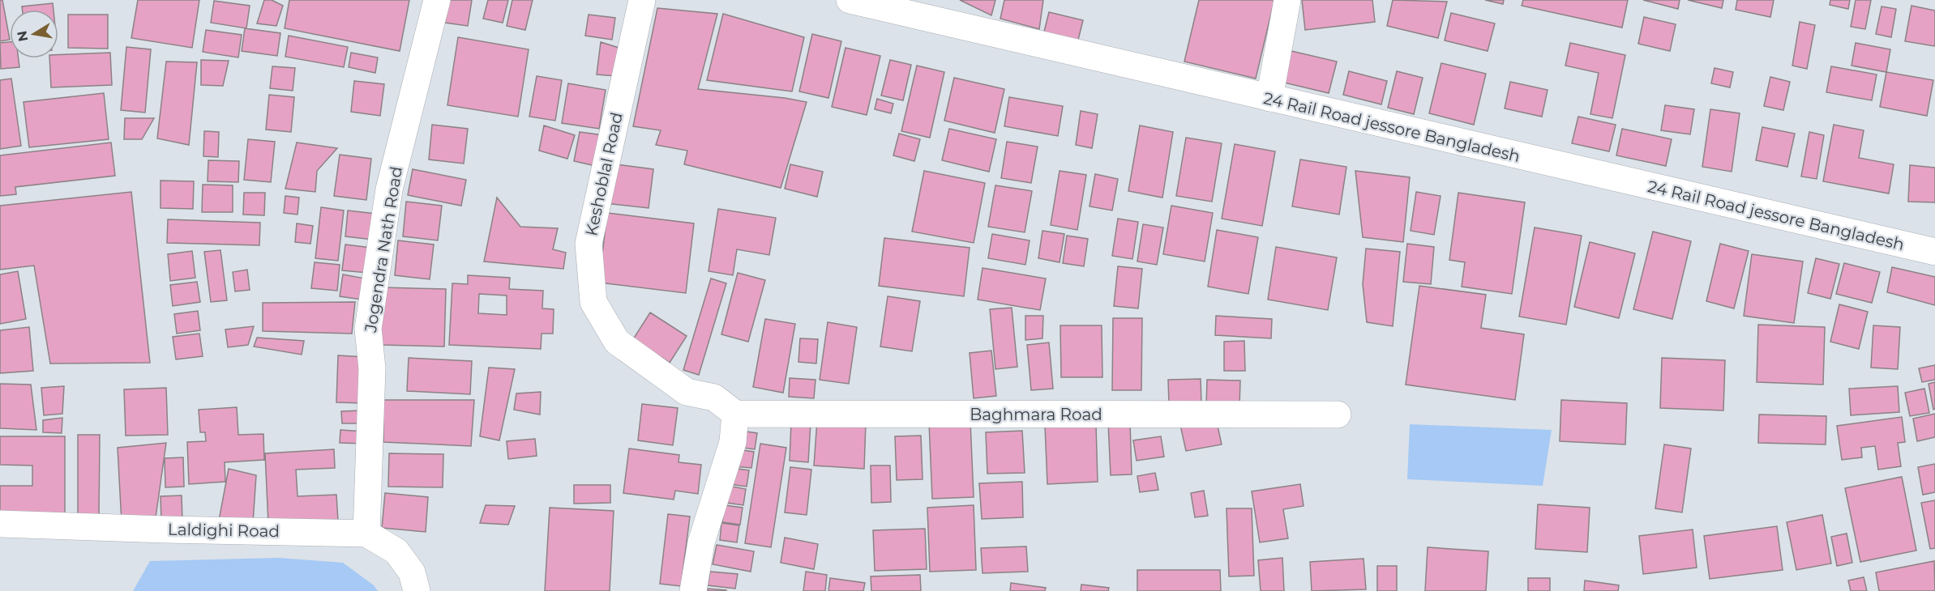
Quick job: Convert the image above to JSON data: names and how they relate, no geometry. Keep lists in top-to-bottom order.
{
  "streets": {
    "street": [
      "24 Rail Road jessore Bangladesh",
      "Keshoblal Road",
      "Jogendra Nath Road",
      "Baghmara Road",
      "Laldighi Road"
    ]
  },
  "crossings": [
    ["Keshoblal Road", "Baghmara Road"],
    ["Jogendra Nath Road", "Laldighi Road"]
  ],
  "north": "left"
}
